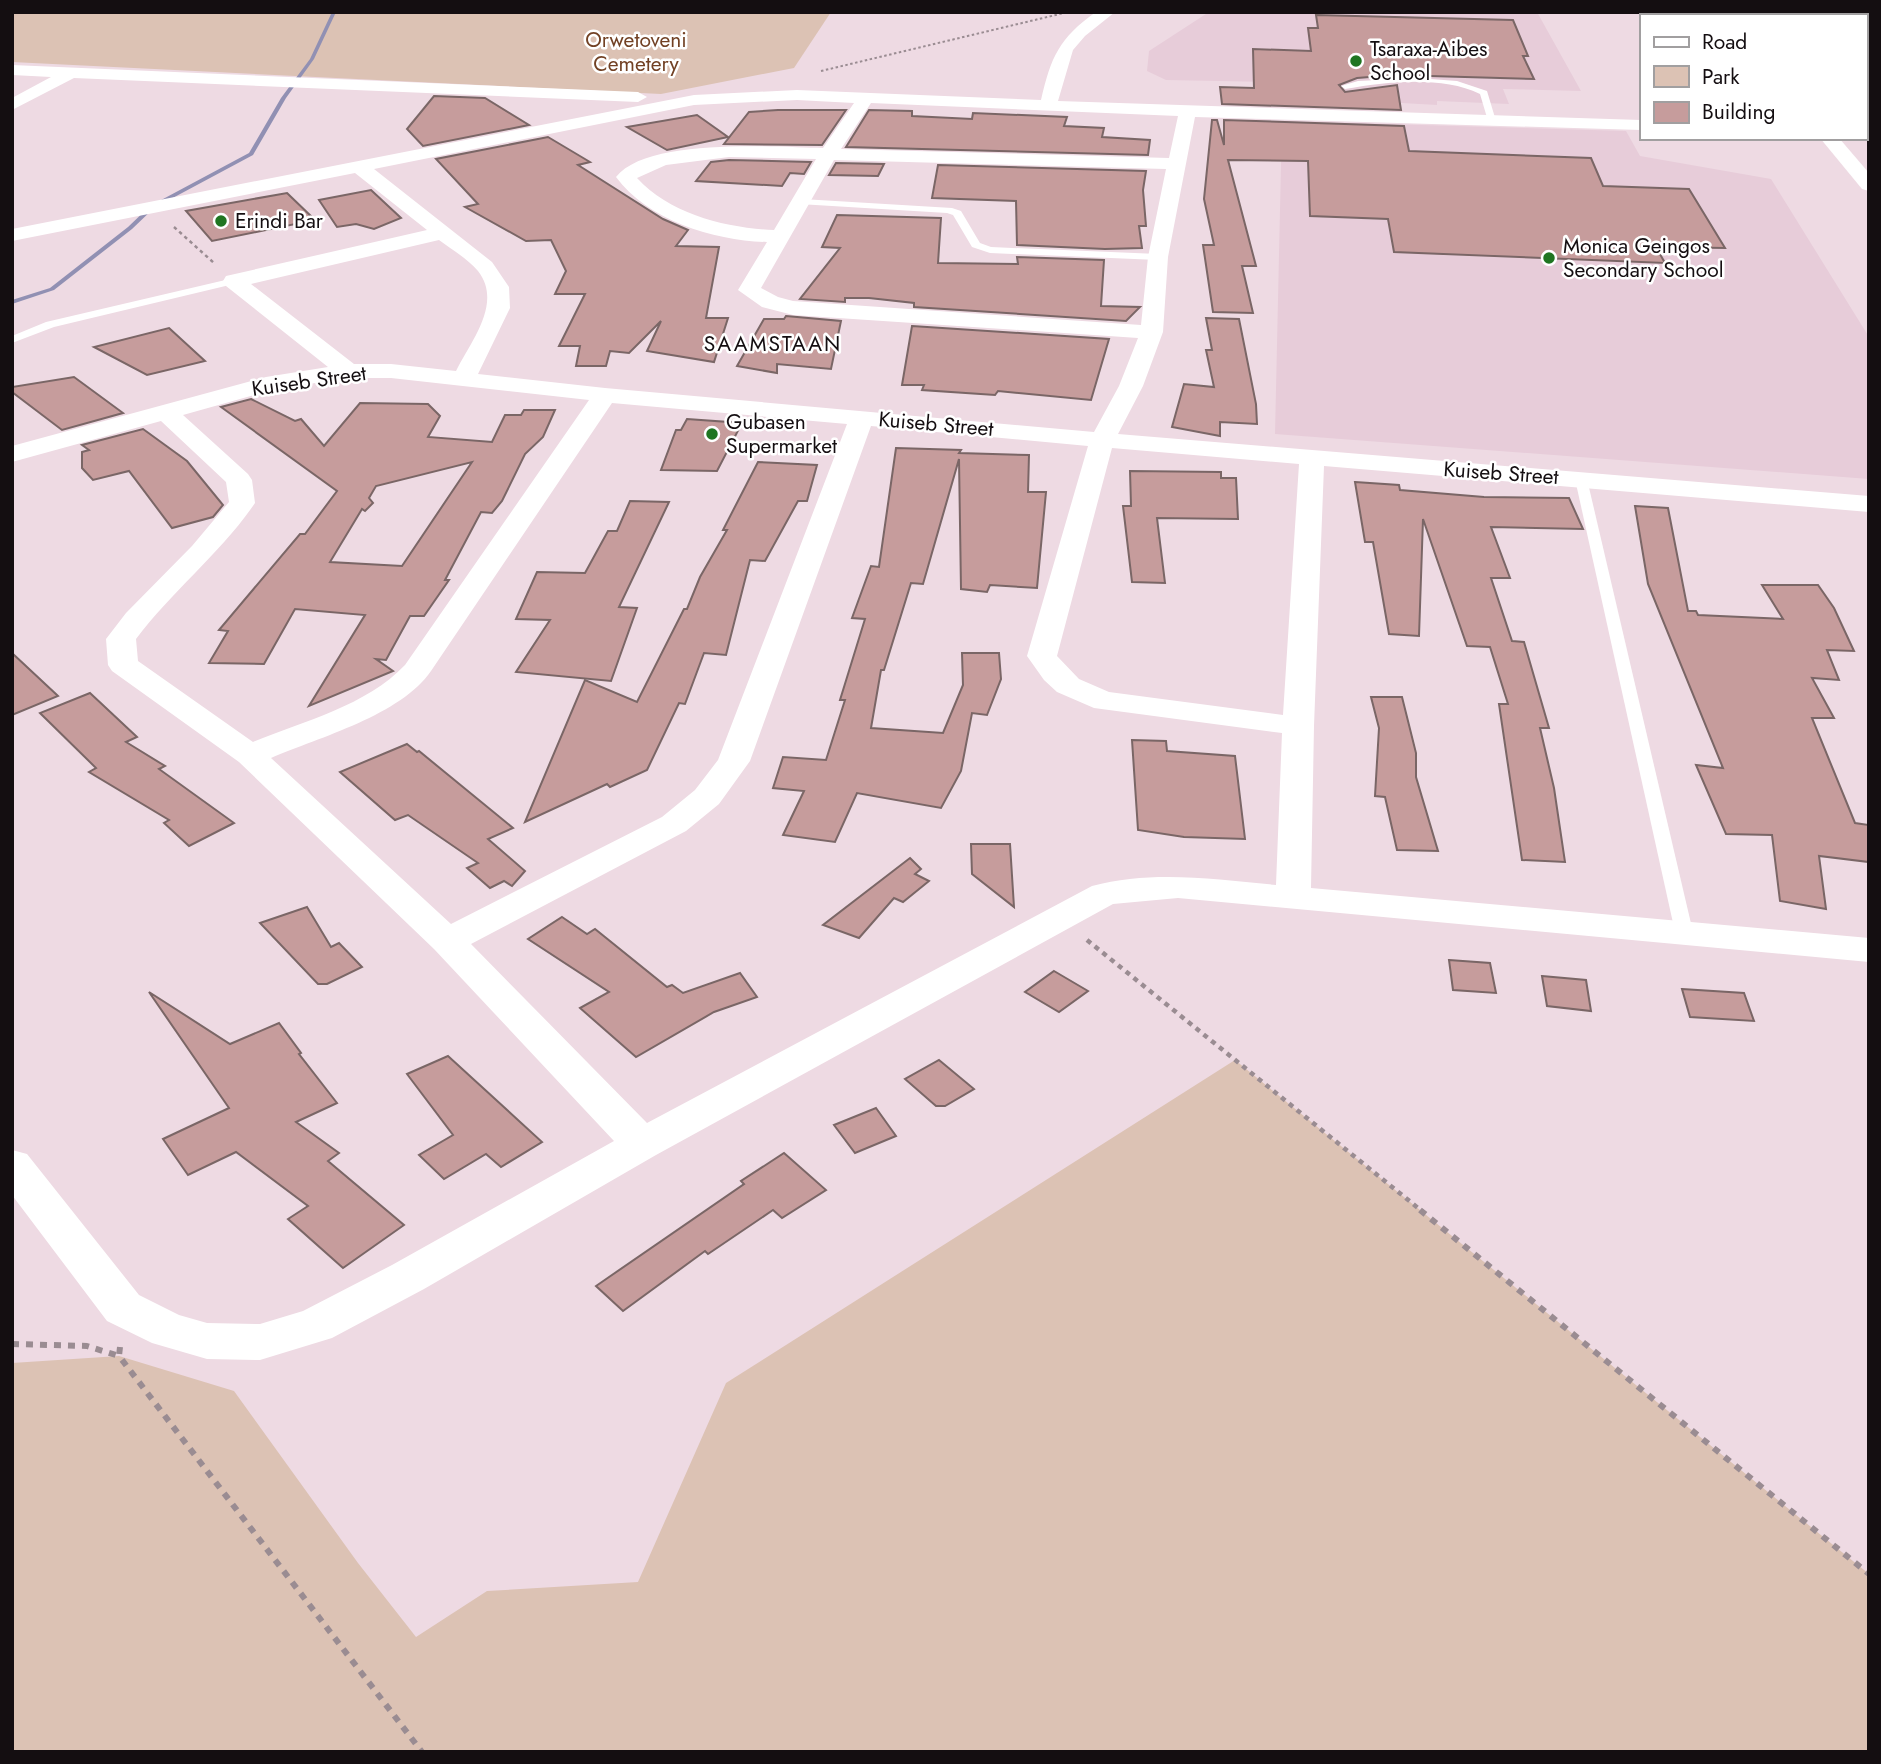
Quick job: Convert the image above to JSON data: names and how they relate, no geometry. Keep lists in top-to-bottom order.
{
  "streets": {
    "street": ["Kuiseb Street"]
  },
  "districts": ["SAAMSTAAN"],
  "parks": ["Orwetoveni Cemetery"],
  "places": [
    "Tsaraxa-Aibes School",
    "Erindi Bar",
    "Monica Geingos Secondary School",
    "Gubasen Supermarket"
  ],
  "legend": ["Road", "Park", "Building"]
}
